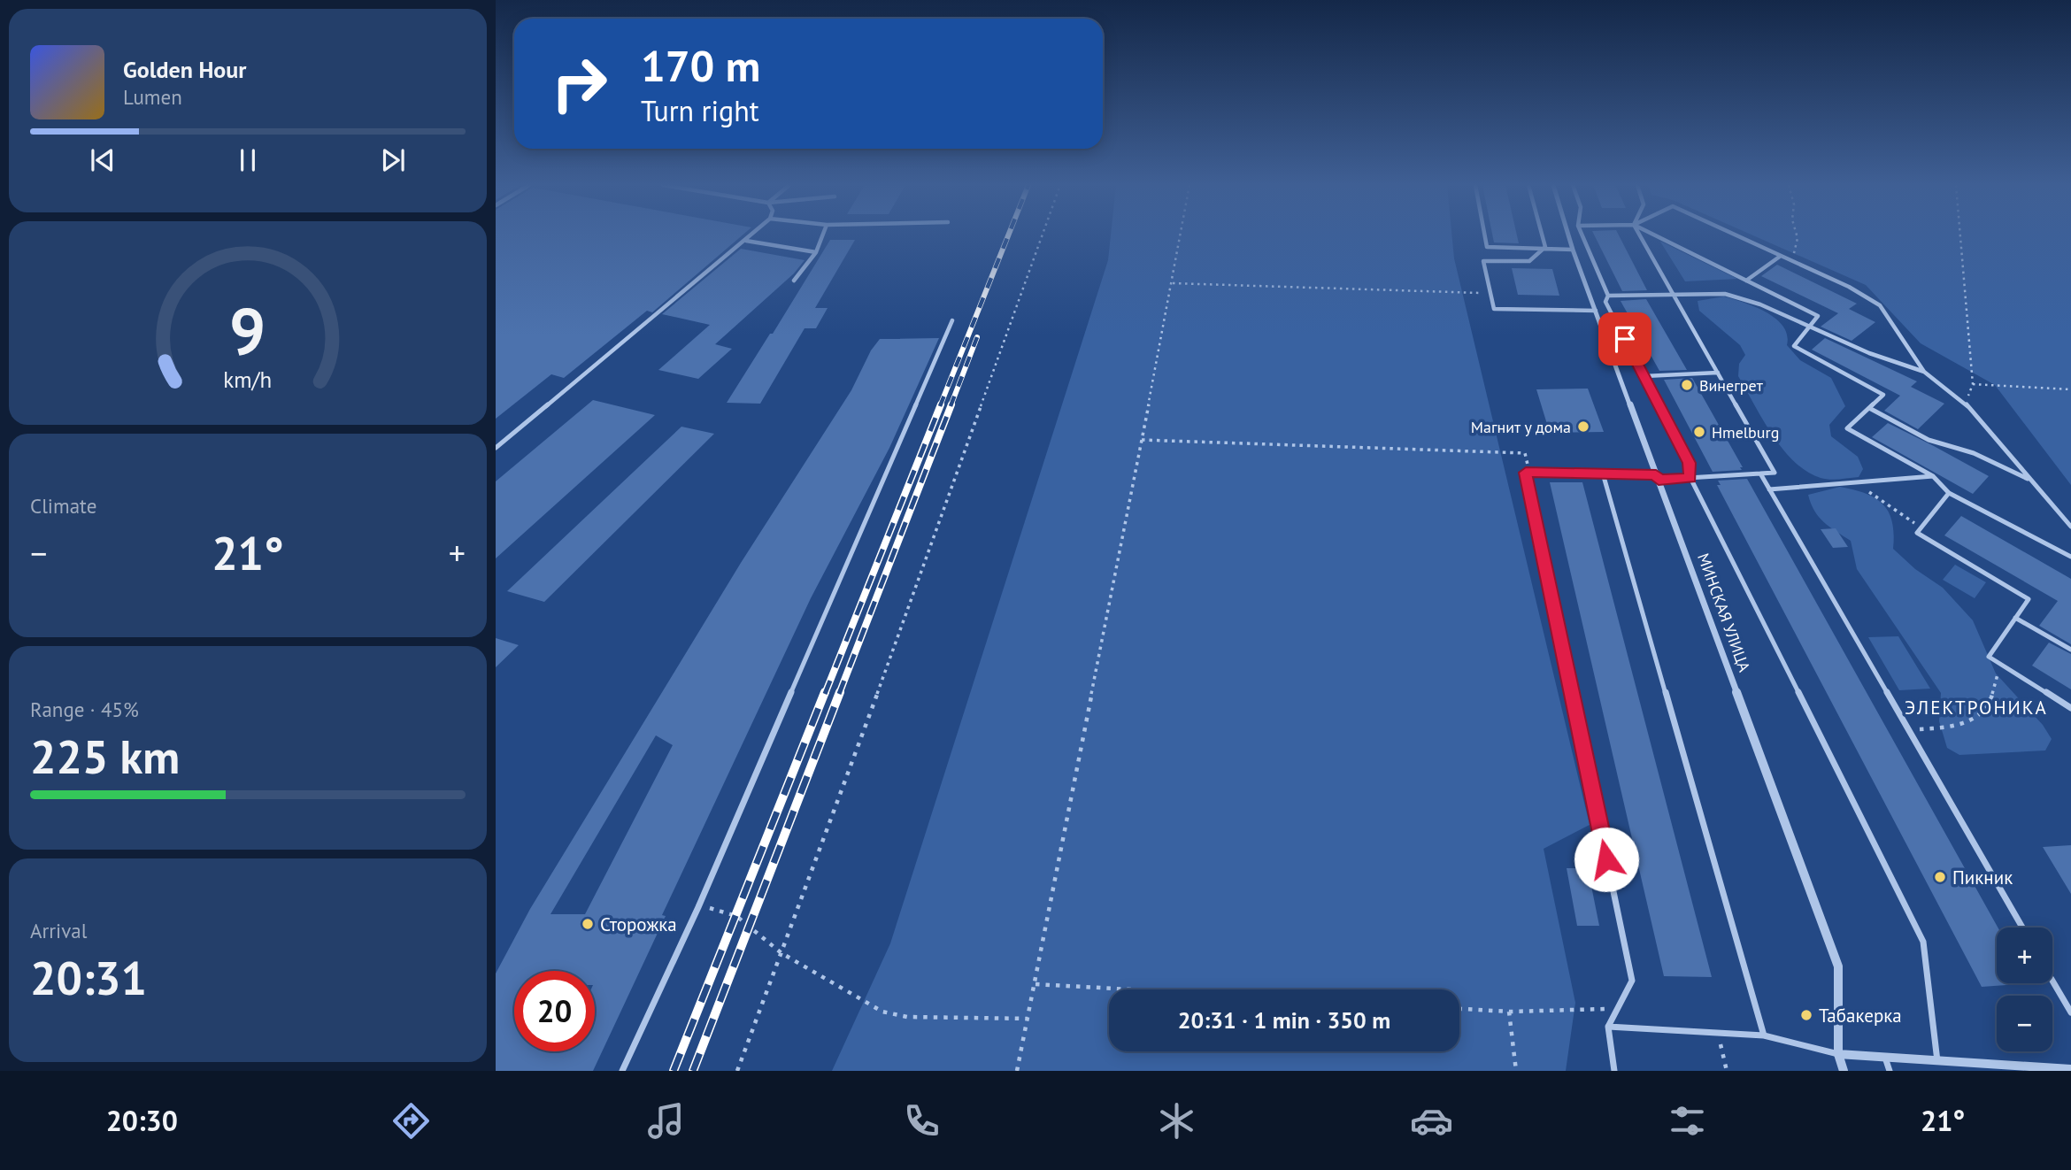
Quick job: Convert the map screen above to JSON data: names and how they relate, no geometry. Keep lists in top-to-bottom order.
{
  "streets": {
    "street": ["МИНСКАЯ УЛИЦА"]
  },
  "districts": ["ЭЛЕКТРОНИКА"],
  "places": [
    "Винегрет",
    "Магнит у дома",
    "Hmelburg",
    "Пикник",
    "Сторожка",
    "Табакерка"
  ],
  "page": {
    "turn": ["170 m", "Turn right"],
    "song": ["Golden Hour", "Lumen"],
    "tile": [
      "Climate",
      ["Range · 45%", "225 km"],
      ["Arrival", "20:31"]
    ],
    "heat": ["−", "21°", "+"],
    "map_buttons": ["+", "−"],
    "limit": "20",
    "trip": "20:31 · 1 min · 350 m",
    "tabs": ["20:30", "21°"],
    "gauge": ["9", "km/h"]
  }
}
